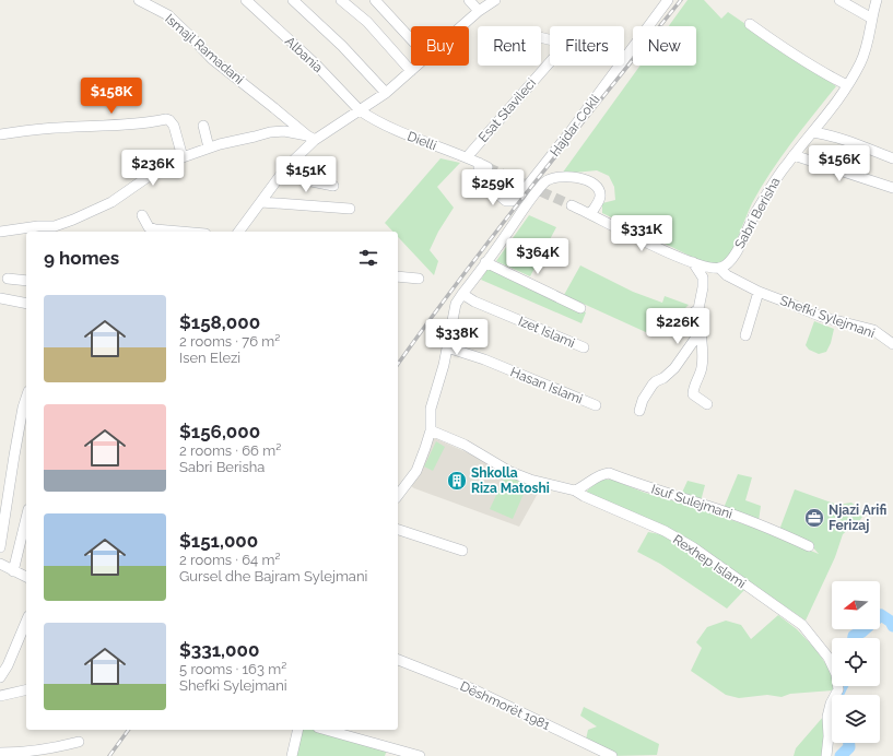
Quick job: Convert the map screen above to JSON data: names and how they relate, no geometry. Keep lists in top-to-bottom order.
{
  "streets": {
    "street": [
      "Ismajl Ramadani",
      "Albania",
      "Esat Stavileci",
      "Hajdar Cokli",
      "Dielli",
      "Sabri Berisha",
      "Shefki Sylejmani",
      "Izet Islami",
      "Hasan Islami",
      "Isuf Sulejmani",
      "Rexhep Islami",
      "Dëshmorët 1981"
    ]
  },
  "crossings": [
    ["Albania", "Dielli"],
    ["Esat Stavileci", "Dielli"],
    ["Hajdar Cokli", "Dielli"],
    ["Sabri Berisha", "Shefki Sylejmani"],
    ["Isuf Sulejmani", "Rexhep Islami"]
  ],
  "places": {
    "building": ["Shkolla Riza Matoshi"],
    "office": ["Njazi Arifi Ferizaj"]
  },
  "north": "left",
  "page": {
    "chip": [
      "Buy",
      "Rent",
      "Filters",
      "New"
    ],
    "price": [
      "$158K",
      "$156K",
      "$236K",
      "$151K",
      "$259K",
      "$331K",
      "$364K",
      "$226K",
      "$338K"
    ],
    "heading": "9 homes",
    "list": [
      {
        "name": "$158,000",
        "note": "2 rooms · 76 m² · Isen Elezi"
      },
      {
        "name": "$156,000",
        "note": "2 rooms · 66 m² · Sabri Berisha"
      },
      {
        "name": "$151,000",
        "note": "2 rooms · 64 m² · Gursel dhe Bajram Sylejmani"
      },
      {
        "name": "$331,000",
        "note": "5 rooms · 163 m² · Shefki Sylejmani"
      }
    ]
  }
}
